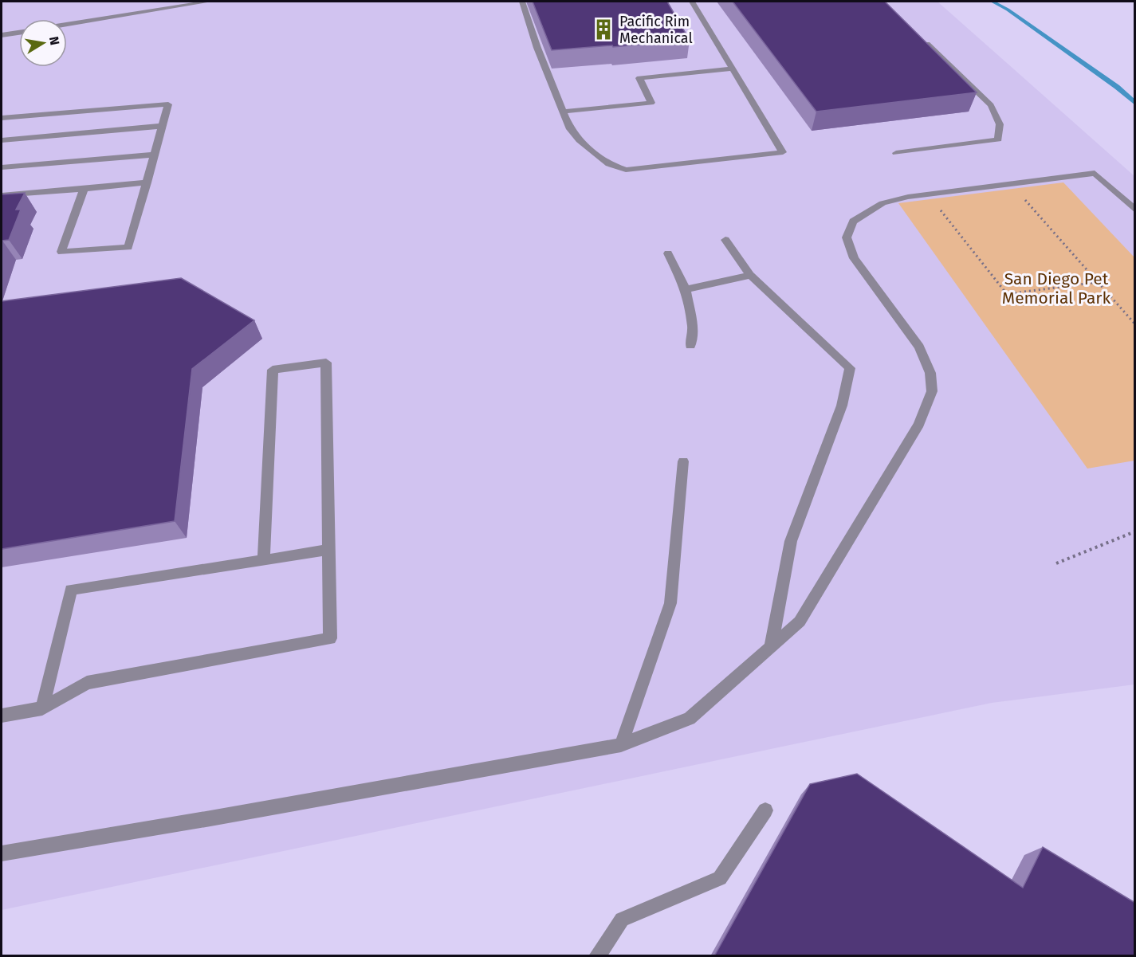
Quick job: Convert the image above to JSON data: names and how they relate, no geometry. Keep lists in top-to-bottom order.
{
  "parks": ["San Diego Pet Memorial Park"],
  "places": {
    "building": ["Pacific Rim Mechanical"]
  },
  "north": "right"
}
